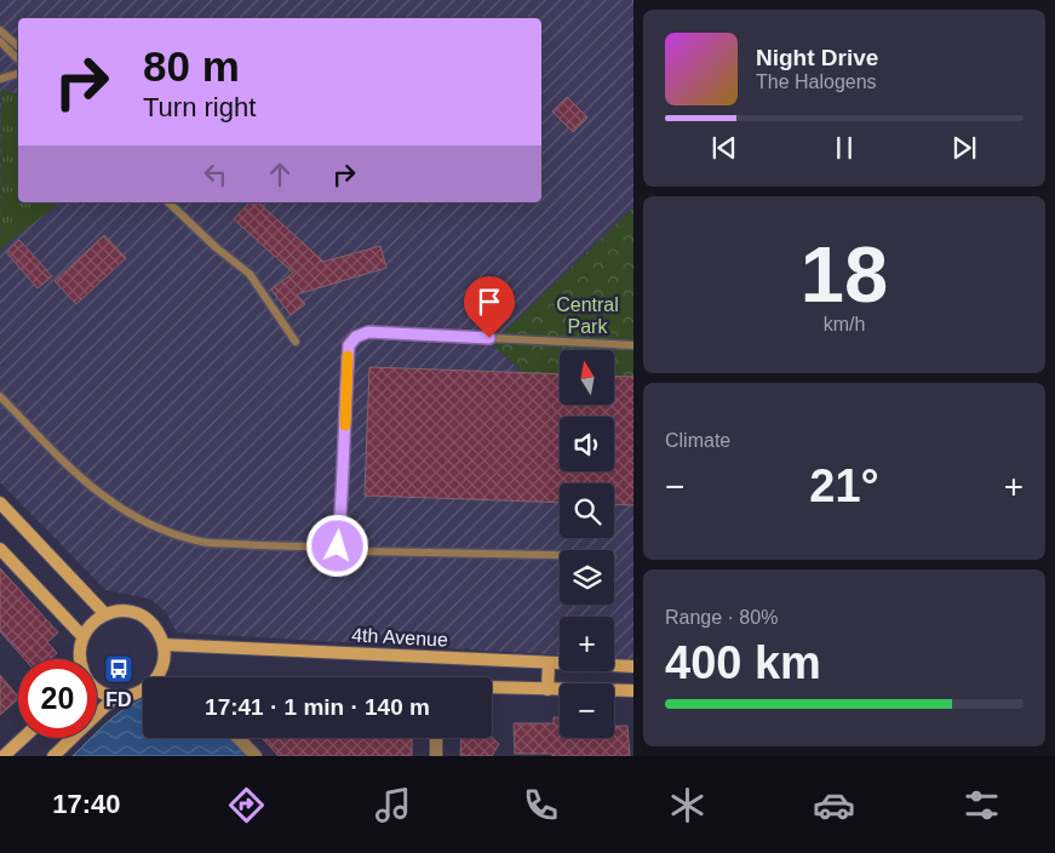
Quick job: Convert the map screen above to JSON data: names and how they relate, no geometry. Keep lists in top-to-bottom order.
{
  "streets": {
    "main road": ["4th Avenue"]
  },
  "parks": ["Central Park"],
  "places": {
    "bus stop": ["FD"]
  },
  "north": "top",
  "page": {
    "turn": ["80 m", "Turn right"],
    "song": ["Night Drive", "The Halogens"],
    "tile": [
      ["18", "km/h"],
      "Climate",
      ["Range · 80%", "400 km"]
    ],
    "map_buttons": ["+", "−"],
    "heat": ["−", "21°", "+"],
    "limit": "20",
    "trip": "17:41 · 1 min · 140 m",
    "tabs": "17:40"
  }
}
